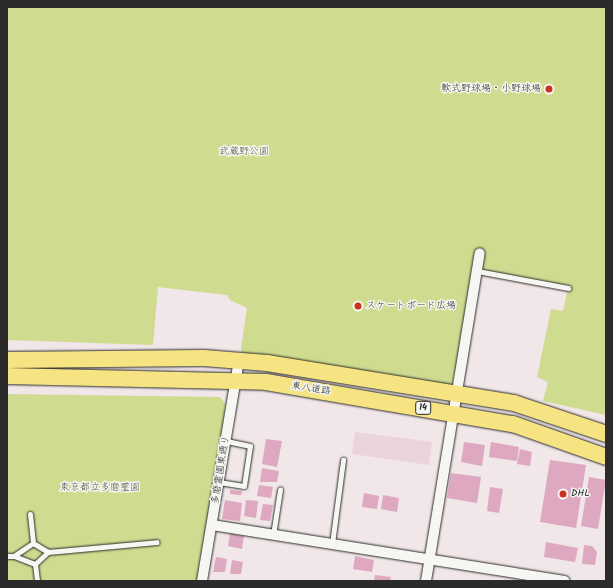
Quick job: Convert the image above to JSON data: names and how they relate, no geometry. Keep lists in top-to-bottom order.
{
  "streets": {
    "main road": ["東八道路", "14"],
    "street": ["多磨霊園東通り"]
  },
  "crossings": [
    ["東八道路", "多磨霊園東通り"]
  ],
  "parks": ["武蔵野公園", "東京都立多磨霊園"],
  "places": ["軟式野球場・小野球場", "スケートボード広場", "DHL"]
}
